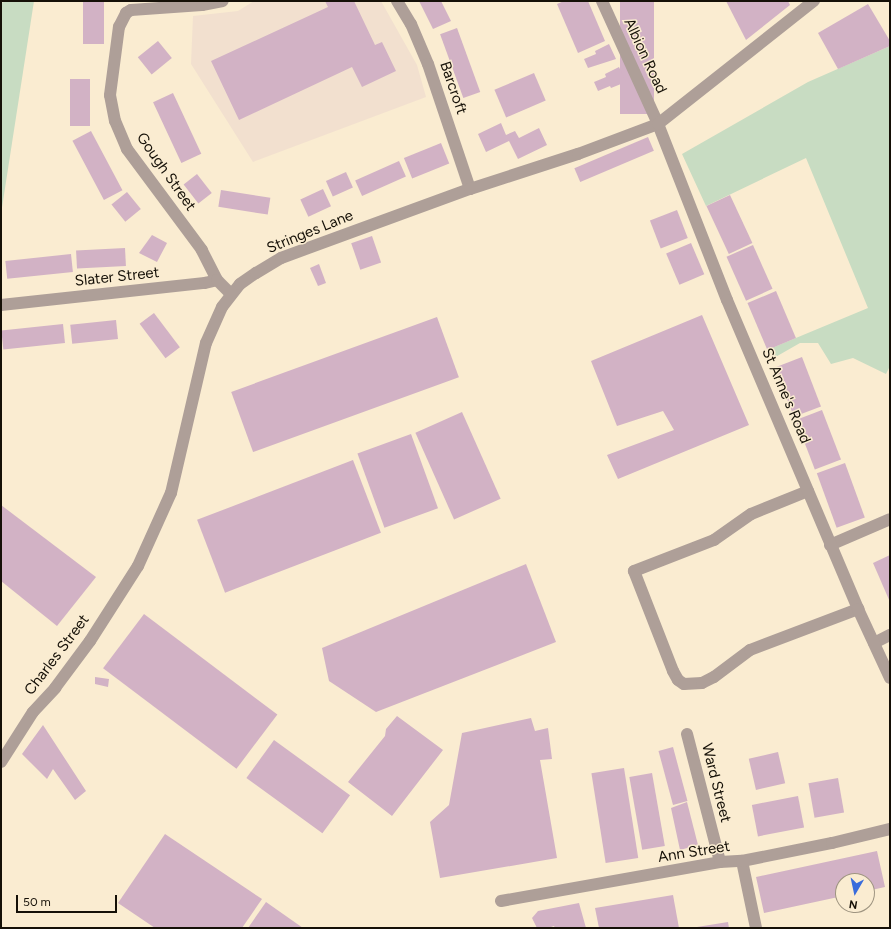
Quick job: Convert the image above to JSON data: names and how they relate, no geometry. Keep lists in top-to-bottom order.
{
  "streets": {
    "street": [
      "Albion Road",
      "Barcroft",
      "Gough Street",
      "Stringes Lane",
      "Slater Street",
      "St Anne's Road",
      "Charles Street",
      "Ward Street",
      "Ann Street"
    ]
  },
  "crossings": [
    ["Albion Road", "Stringes Lane"],
    ["Albion Road", "St Anne's Road"],
    ["Barcroft", "Stringes Lane"],
    ["Gough Street", "Slater Street"],
    ["Stringes Lane", "St Anne's Road"],
    ["Stringes Lane", "Charles Street"],
    ["Ward Street", "Ann Street"]
  ],
  "scale_bar": "50 m",
  "north": "bottom"
}
